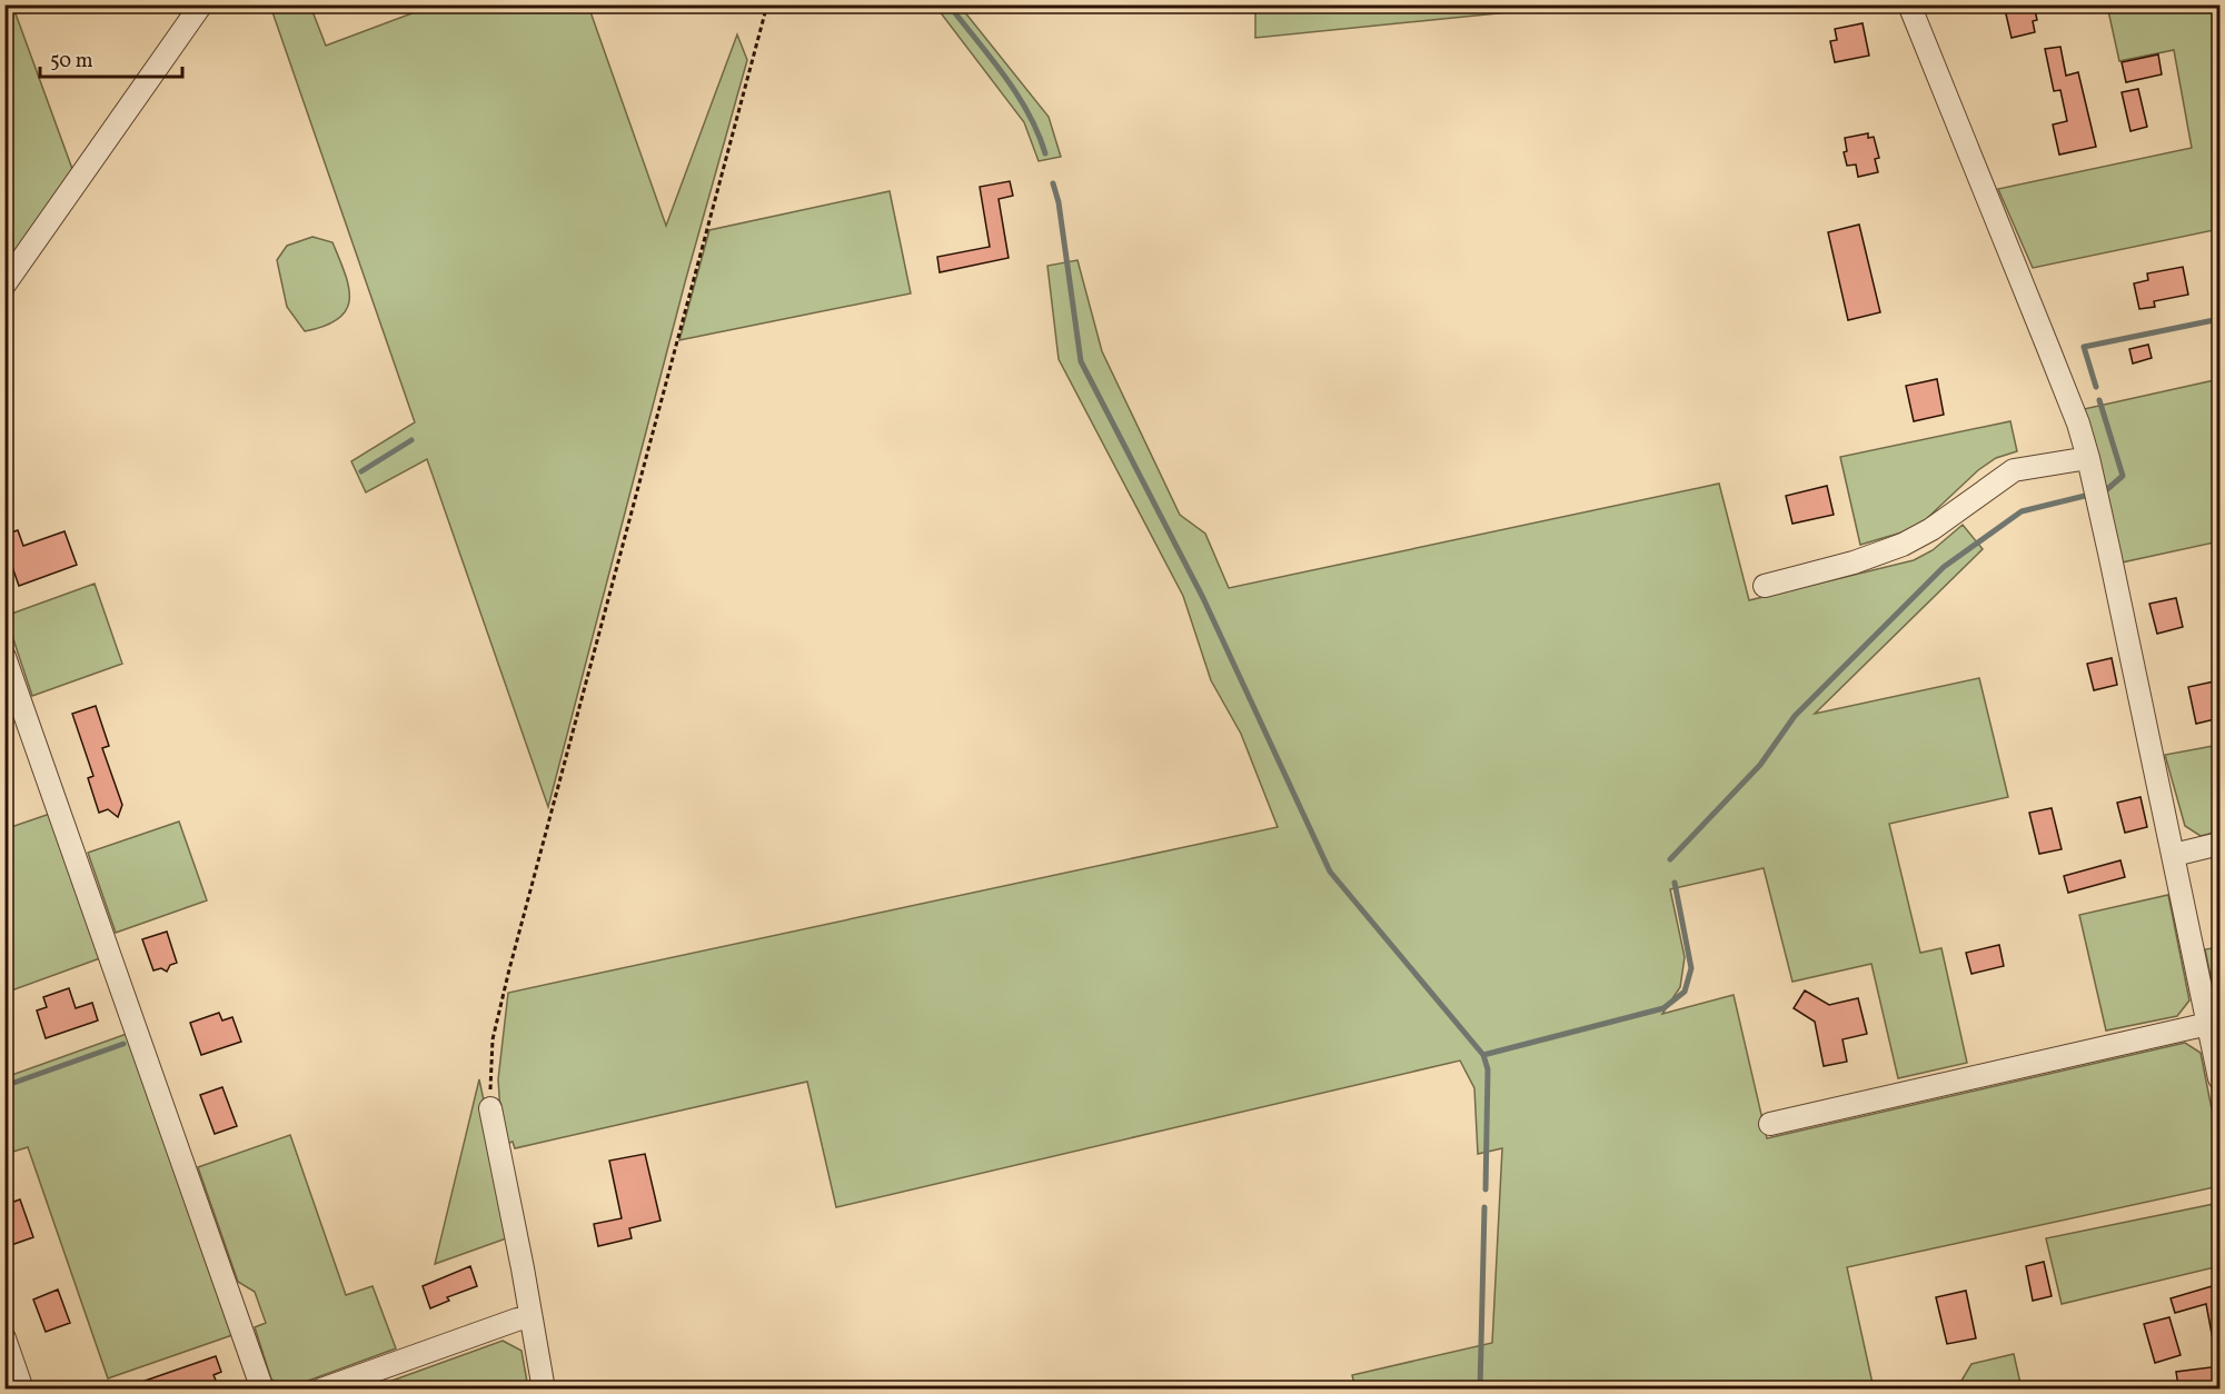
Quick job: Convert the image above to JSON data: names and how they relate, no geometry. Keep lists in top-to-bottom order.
{
  "scale_bar": "50 m"
}
